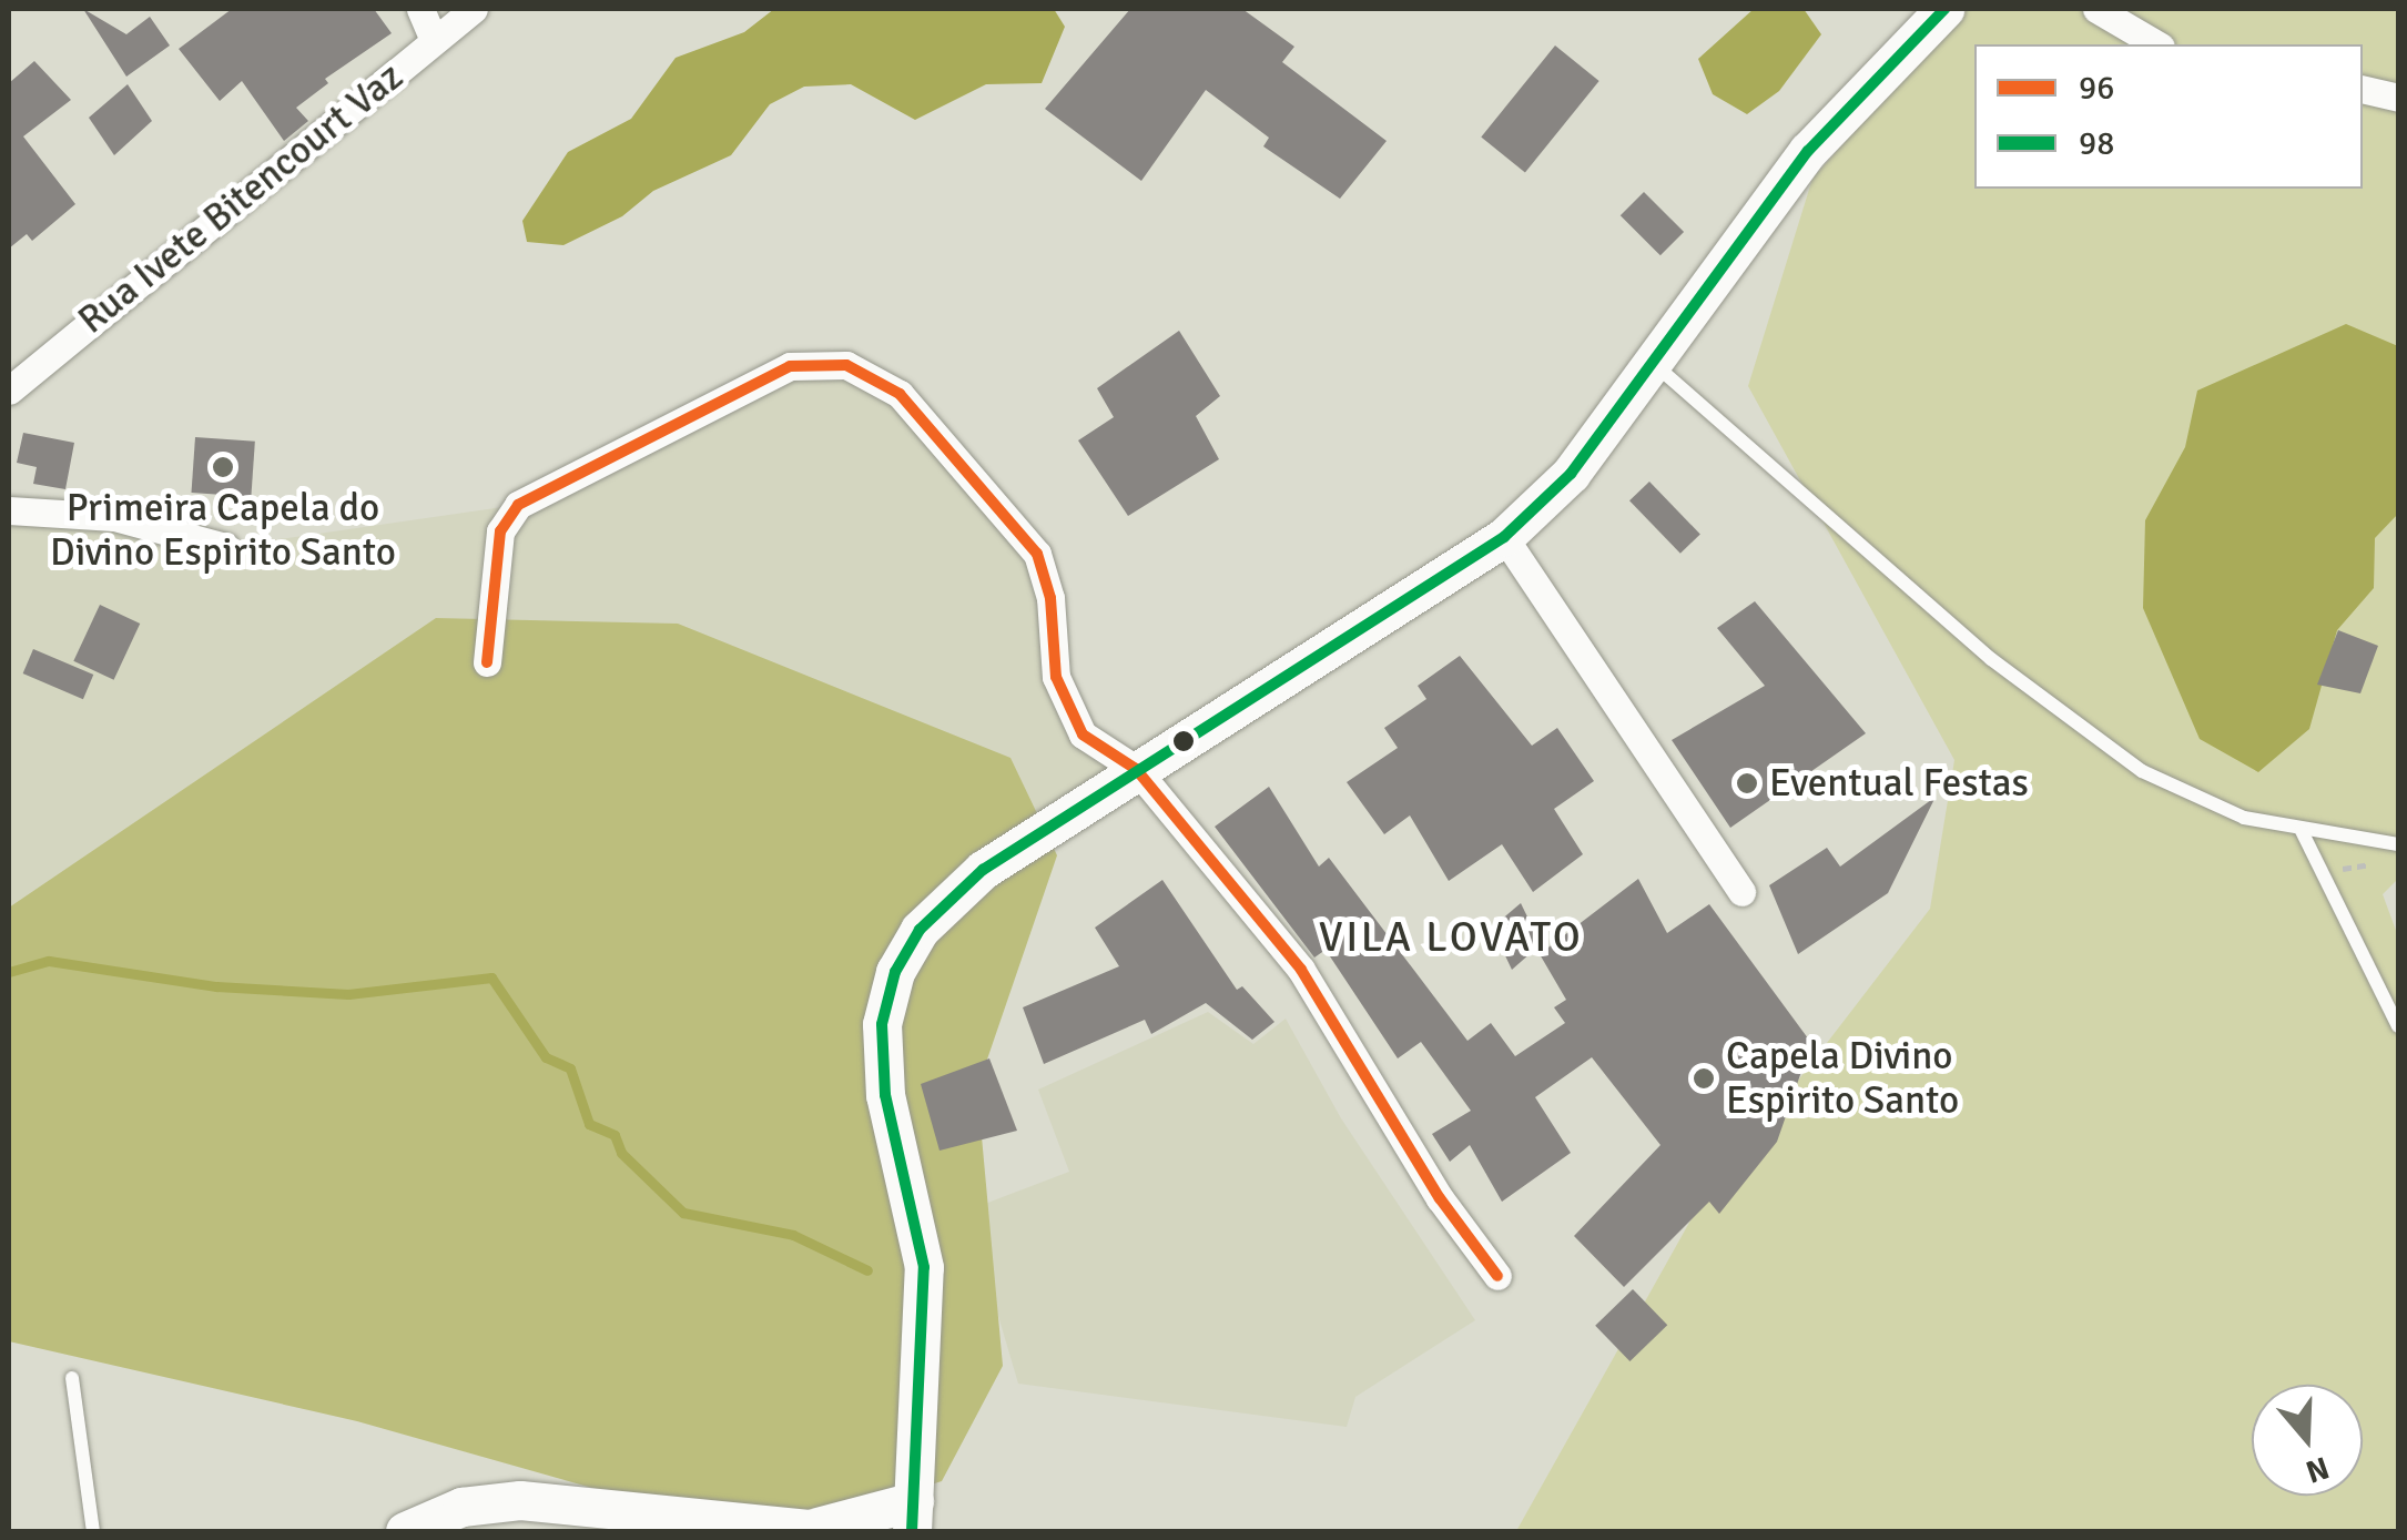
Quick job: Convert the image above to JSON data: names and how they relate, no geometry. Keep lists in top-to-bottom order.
{
  "streets": {
    "street": ["Rua Ivete Bitencourt Vaz"]
  },
  "districts": ["VILA LOVATO"],
  "places": ["Primeira Capela do Divino Espirito Santo", "Eventual Festas", "Capela Divino Espirito Santo"],
  "lines": ["transit line 98", "transit line 96"],
  "legend": ["96", "98"],
  "north": "bottom"
}
